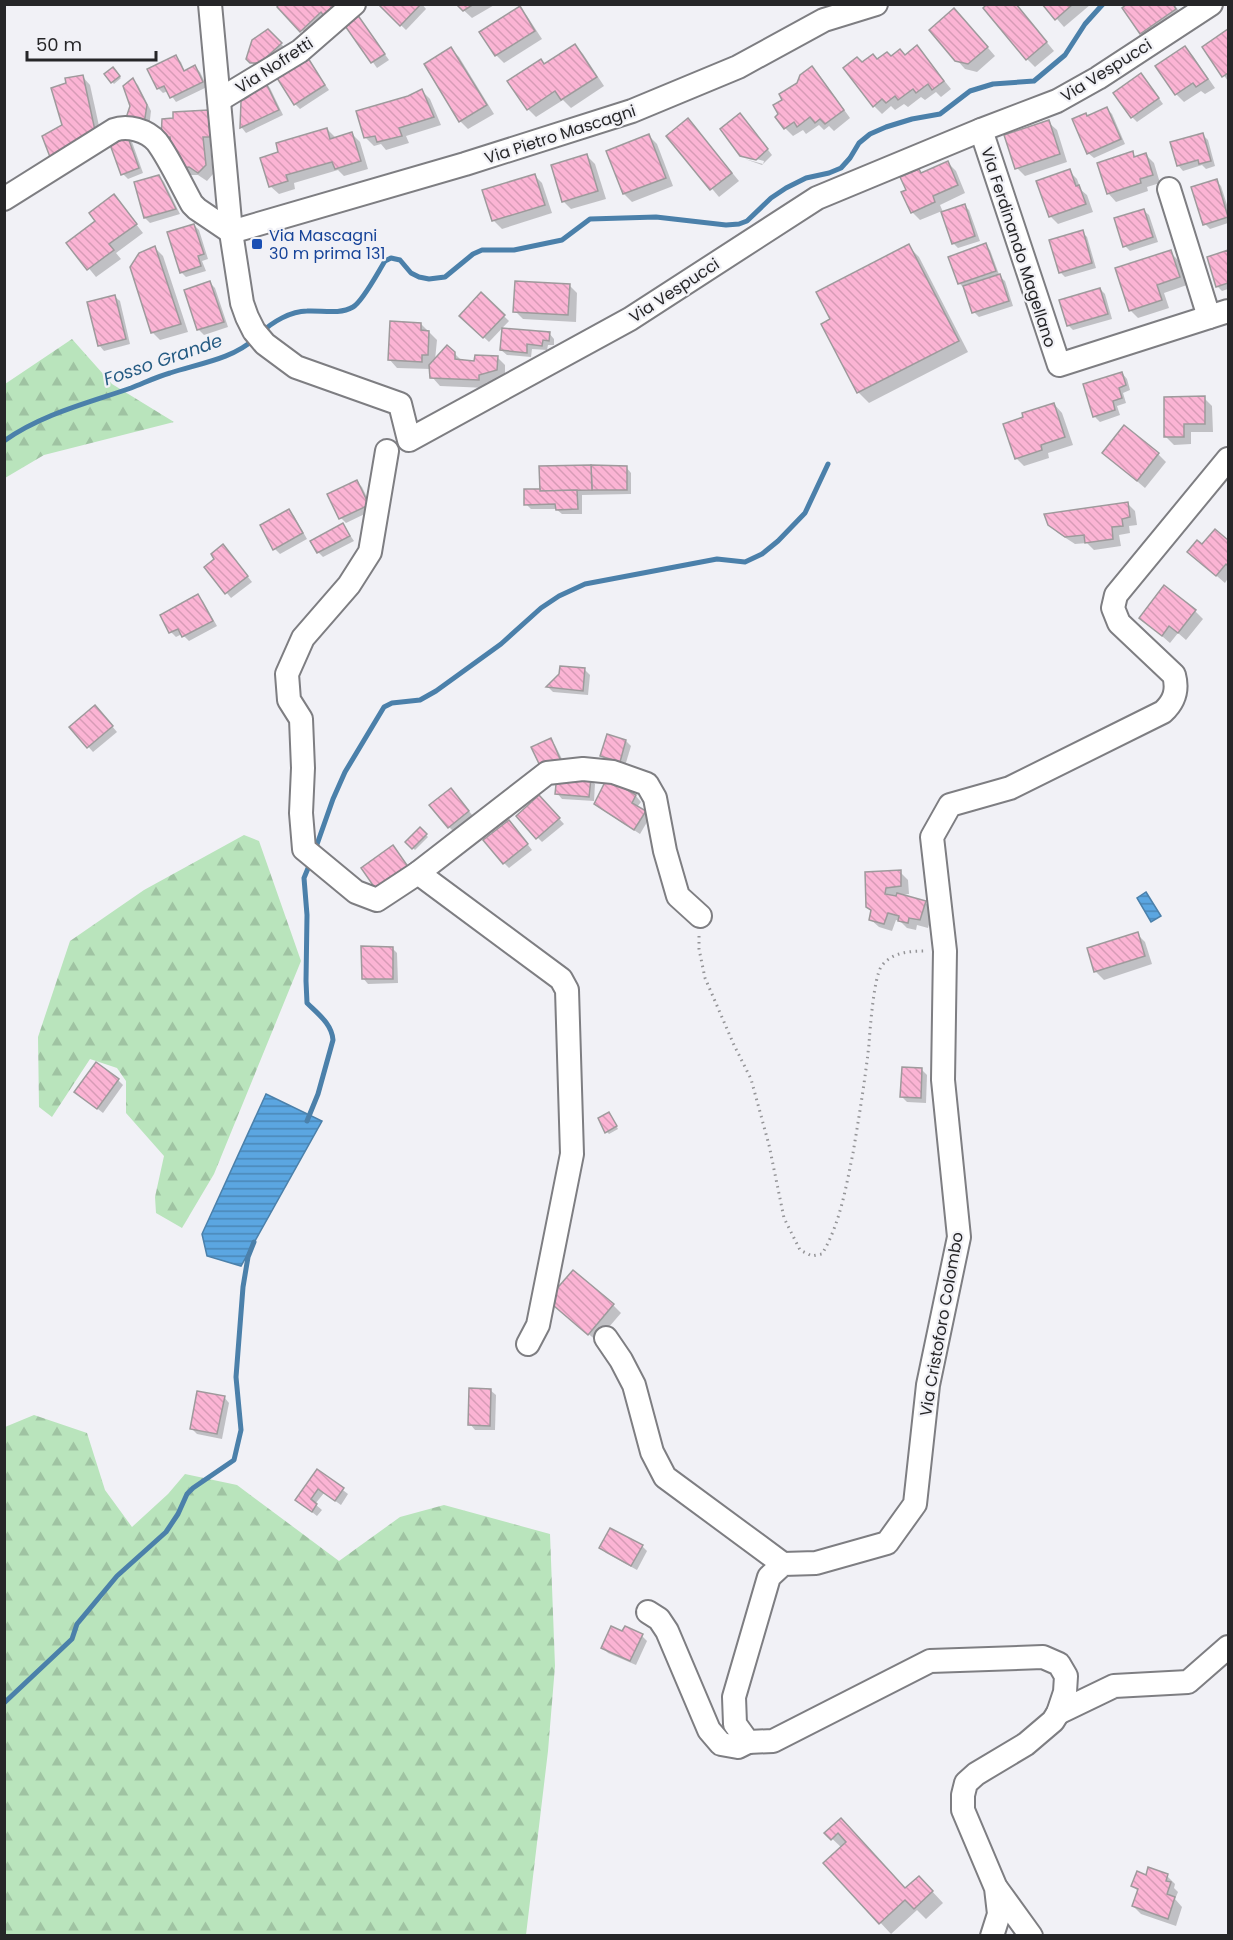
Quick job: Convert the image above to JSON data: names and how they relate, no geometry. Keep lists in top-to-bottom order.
{
  "streets": {
    "street": [
      "Via Nofretti",
      "Via Vespucci",
      "Via Pietro Mascagni",
      "Via Ferdinando Magellano",
      "Via Cristoforo Colombo"
    ]
  },
  "crossings": [
    ["Via Vespucci", "Via Pietro Mascagni"],
    ["Via Vespucci", "Via Ferdinando Magellano"]
  ],
  "water": ["Fosso Grande"],
  "places": {
    "transit": ["Via Mascagni 30 m prima 131"]
  },
  "scale_bar": "50 m"
}
